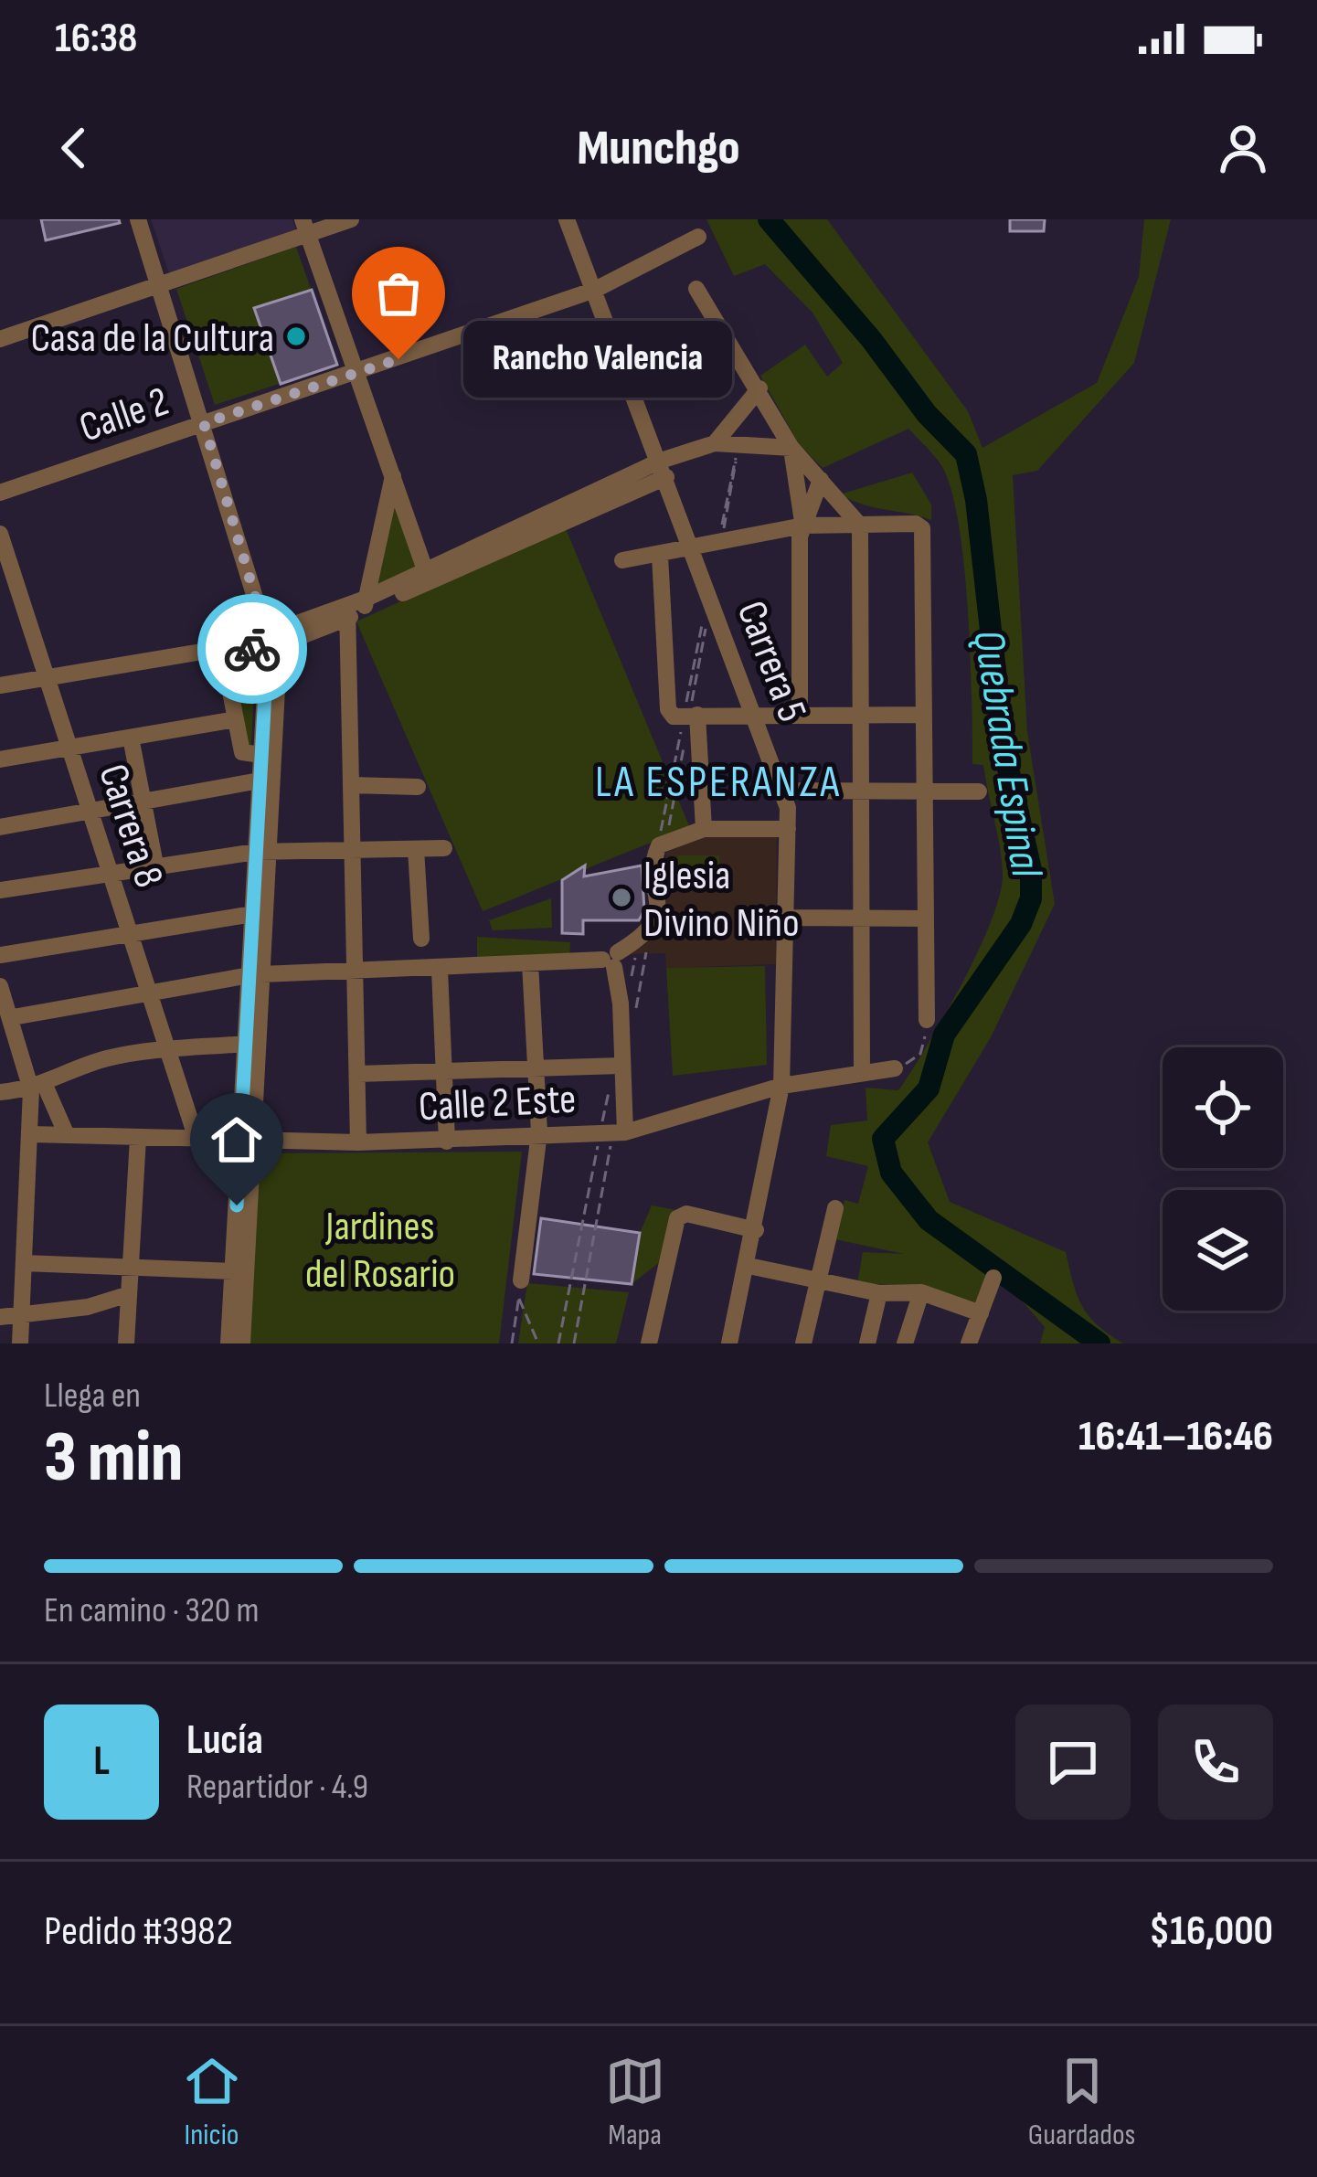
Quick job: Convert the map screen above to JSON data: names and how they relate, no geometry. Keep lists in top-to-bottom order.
{
  "streets": {
    "street": [
      "Calle 2",
      "Carrera 5",
      "Carrera 8",
      "Calle 2 Este"
    ]
  },
  "crossings": [
    ["Calle 2", "Carrera 5"],
    ["Carrera 5", "Calle 2 Este"],
    ["Carrera 8", "Calle 2 Este"]
  ],
  "districts": ["LA ESPERANZA"],
  "water": ["Quebrada Espinal"],
  "parks": ["Jardines del Rosario"],
  "places": ["Casa de la Cultura", "Rancho Valencia", "Iglesia Divino Niño"],
  "page": {
    "status": "16:38",
    "header": "Munchgo",
    "bubble": "Rancho Valencia",
    "heading": ["3 min", "Llega en", "16:41–16:46"],
    "panel": [
      "Lucía",
      "Repartidor · 4.9",
      "Pedido #3982",
      "$16,000"
    ],
    "bar": "En camino · 320 m",
    "round": "L",
    "tabs": ["Inicio", "Mapa", "Guardados"]
  }
}
